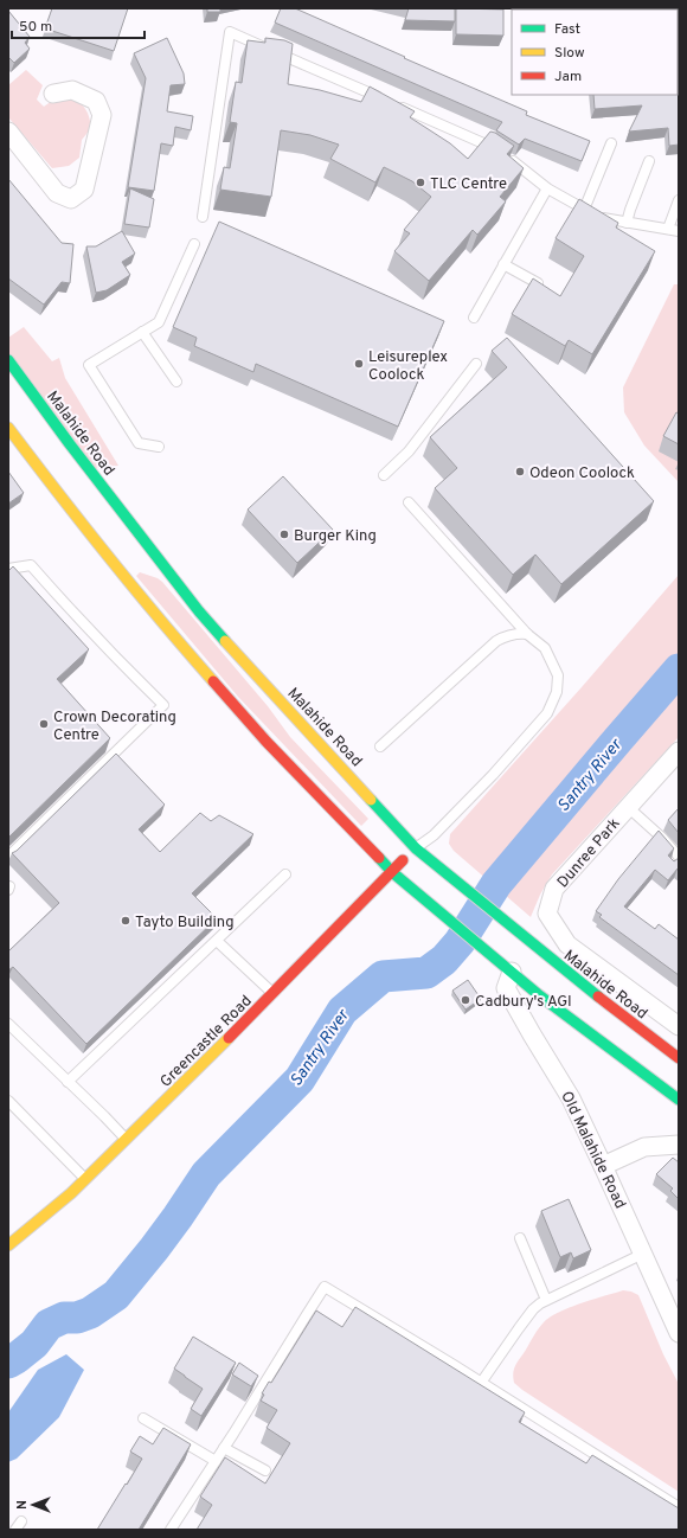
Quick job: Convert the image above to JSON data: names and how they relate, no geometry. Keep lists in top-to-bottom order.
{
  "streets": {
    "main road": ["Malahide Road", "Greencastle Road"],
    "street": ["Dunree Park", "Old Malahide Road"]
  },
  "crossings": [
    ["Malahide Road", "Greencastle Road"]
  ],
  "water": ["Santry River"],
  "places": [
    "TLC Centre",
    "Leisureplex Coolock",
    "Odeon Coolock",
    "Burger King",
    "Crown Decorating Centre",
    "Tayto Building",
    "Cadbury's AGI"
  ],
  "legend": ["Fast", "Slow", "Jam"],
  "scale_bar": "50 m",
  "north": "left"
}
